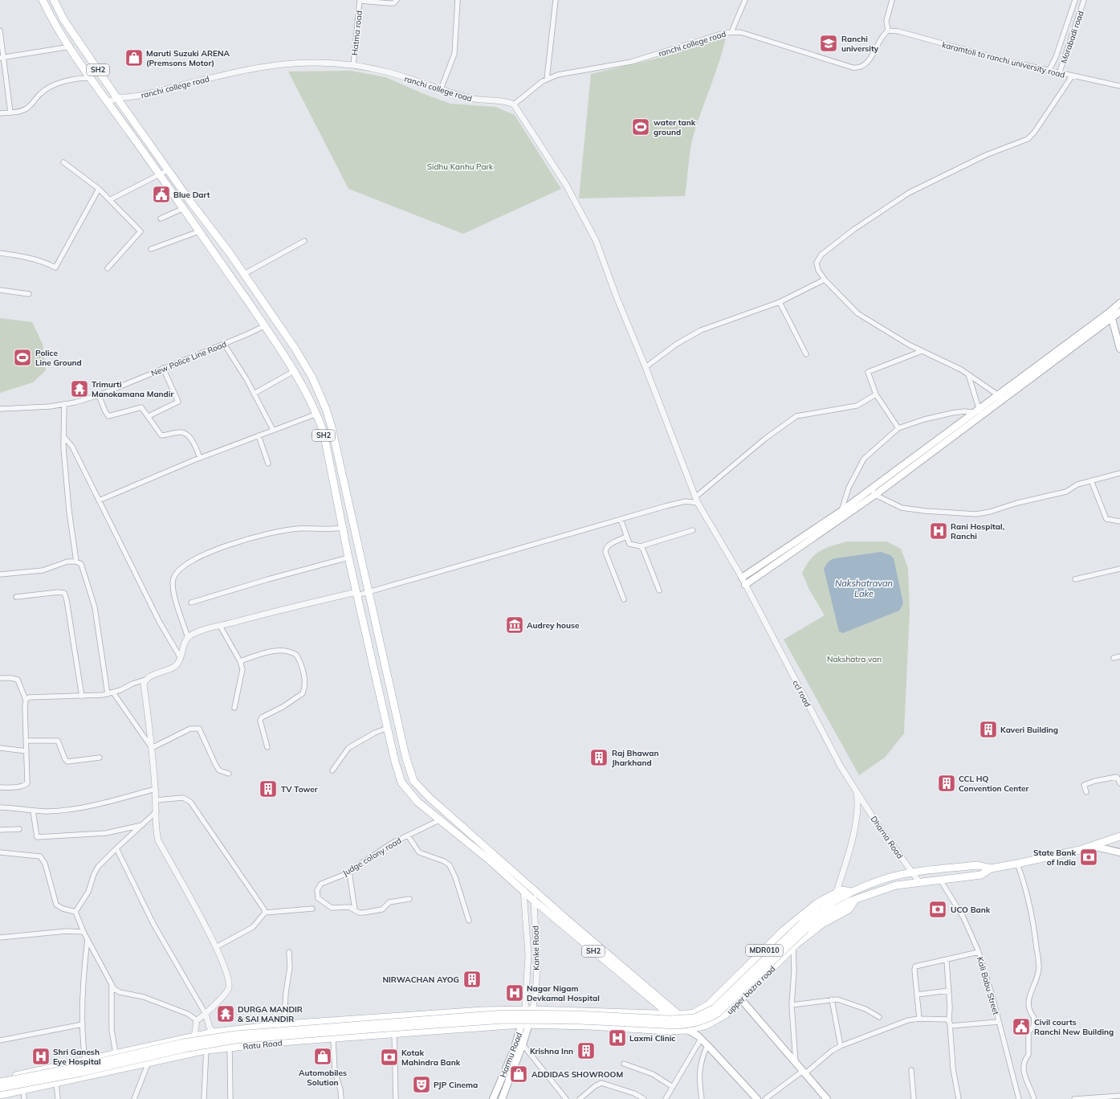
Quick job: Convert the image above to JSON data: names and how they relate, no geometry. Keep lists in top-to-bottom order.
{
  "streets": {
    "main road": [
      "SH2",
      "MDR010",
      "upper bazra road",
      "Ratu Road",
      "Harmu Road"
    ],
    "street": [
      "Hatma road",
      "Morabadi road",
      "ranchi college road",
      "karamtoli to ranchi university road",
      "New Police Line Road",
      "ccl road",
      "Dharna Road",
      "Judge colony road",
      "Kanke Road",
      "Kali Babu Street"
    ]
  },
  "crossings": [
    ["Hatma road", "ranchi college road"],
    ["Morabadi road", "karamtoli to ranchi university road"],
    ["ranchi college road", "karamtoli to ranchi university road"],
    ["ranchi college road", "SH2"],
    ["ranchi college road", "ccl road"],
    ["SH2", "New Police Line Road"],
    ["SH2", "Judge colony road"],
    ["SH2", "Kanke Road"],
    ["SH2", "MDR010"],
    ["ccl road", "Dharna Road"],
    ["ccl road", "MDR010"],
    ["Kanke Road", "MDR010"],
    ["Kanke Road", "Harmu Road"],
    ["MDR010", "Harmu Road"],
    ["upper bazra road", "Ratu Road"],
    ["upper bazra road", "Harmu Road"],
    ["Ratu Road", "Harmu Road"]
  ],
  "water": ["Nakshatravan Lake"],
  "parks": ["Sidhu Kanhu Park", "Nakshatra van"],
  "places": {
    "school or university": ["Ranchi university"],
    "shop": ["Maruti Suzuki ARENA (Premsons Motor)", "Automobiles Solution", "ADDIDAS SHOWROOM"],
    "sports": ["water tank ground", "Police Line Ground"],
    "public building": ["Blue Dart", "Civil courts Ranchi New Building"],
    "temple": ["Trimurti Manokamana Mandir", "DURGA MANDIR & SAI MANDIR"],
    "hospital": [
      "Rani Hospital, Ranchi",
      "Nagar Nigam Devkamal Hospital",
      "Laxmi Clinic",
      "Shri Ganesh Eye Hospital"
    ],
    "museum": ["Audrey house"],
    "building": [
      "Kaveri Building",
      "Raj Bhawan Jharkhand",
      "CCL HQ Convention Center",
      "TV Tower",
      "NIRWACHAN AYOG",
      "Krishna Inn"
    ],
    "bank": ["State Bank of India", "UCO Bank", "Kotak Mahindra Bank"],
    "theatre": ["PJP Cinema"]
  }
}
